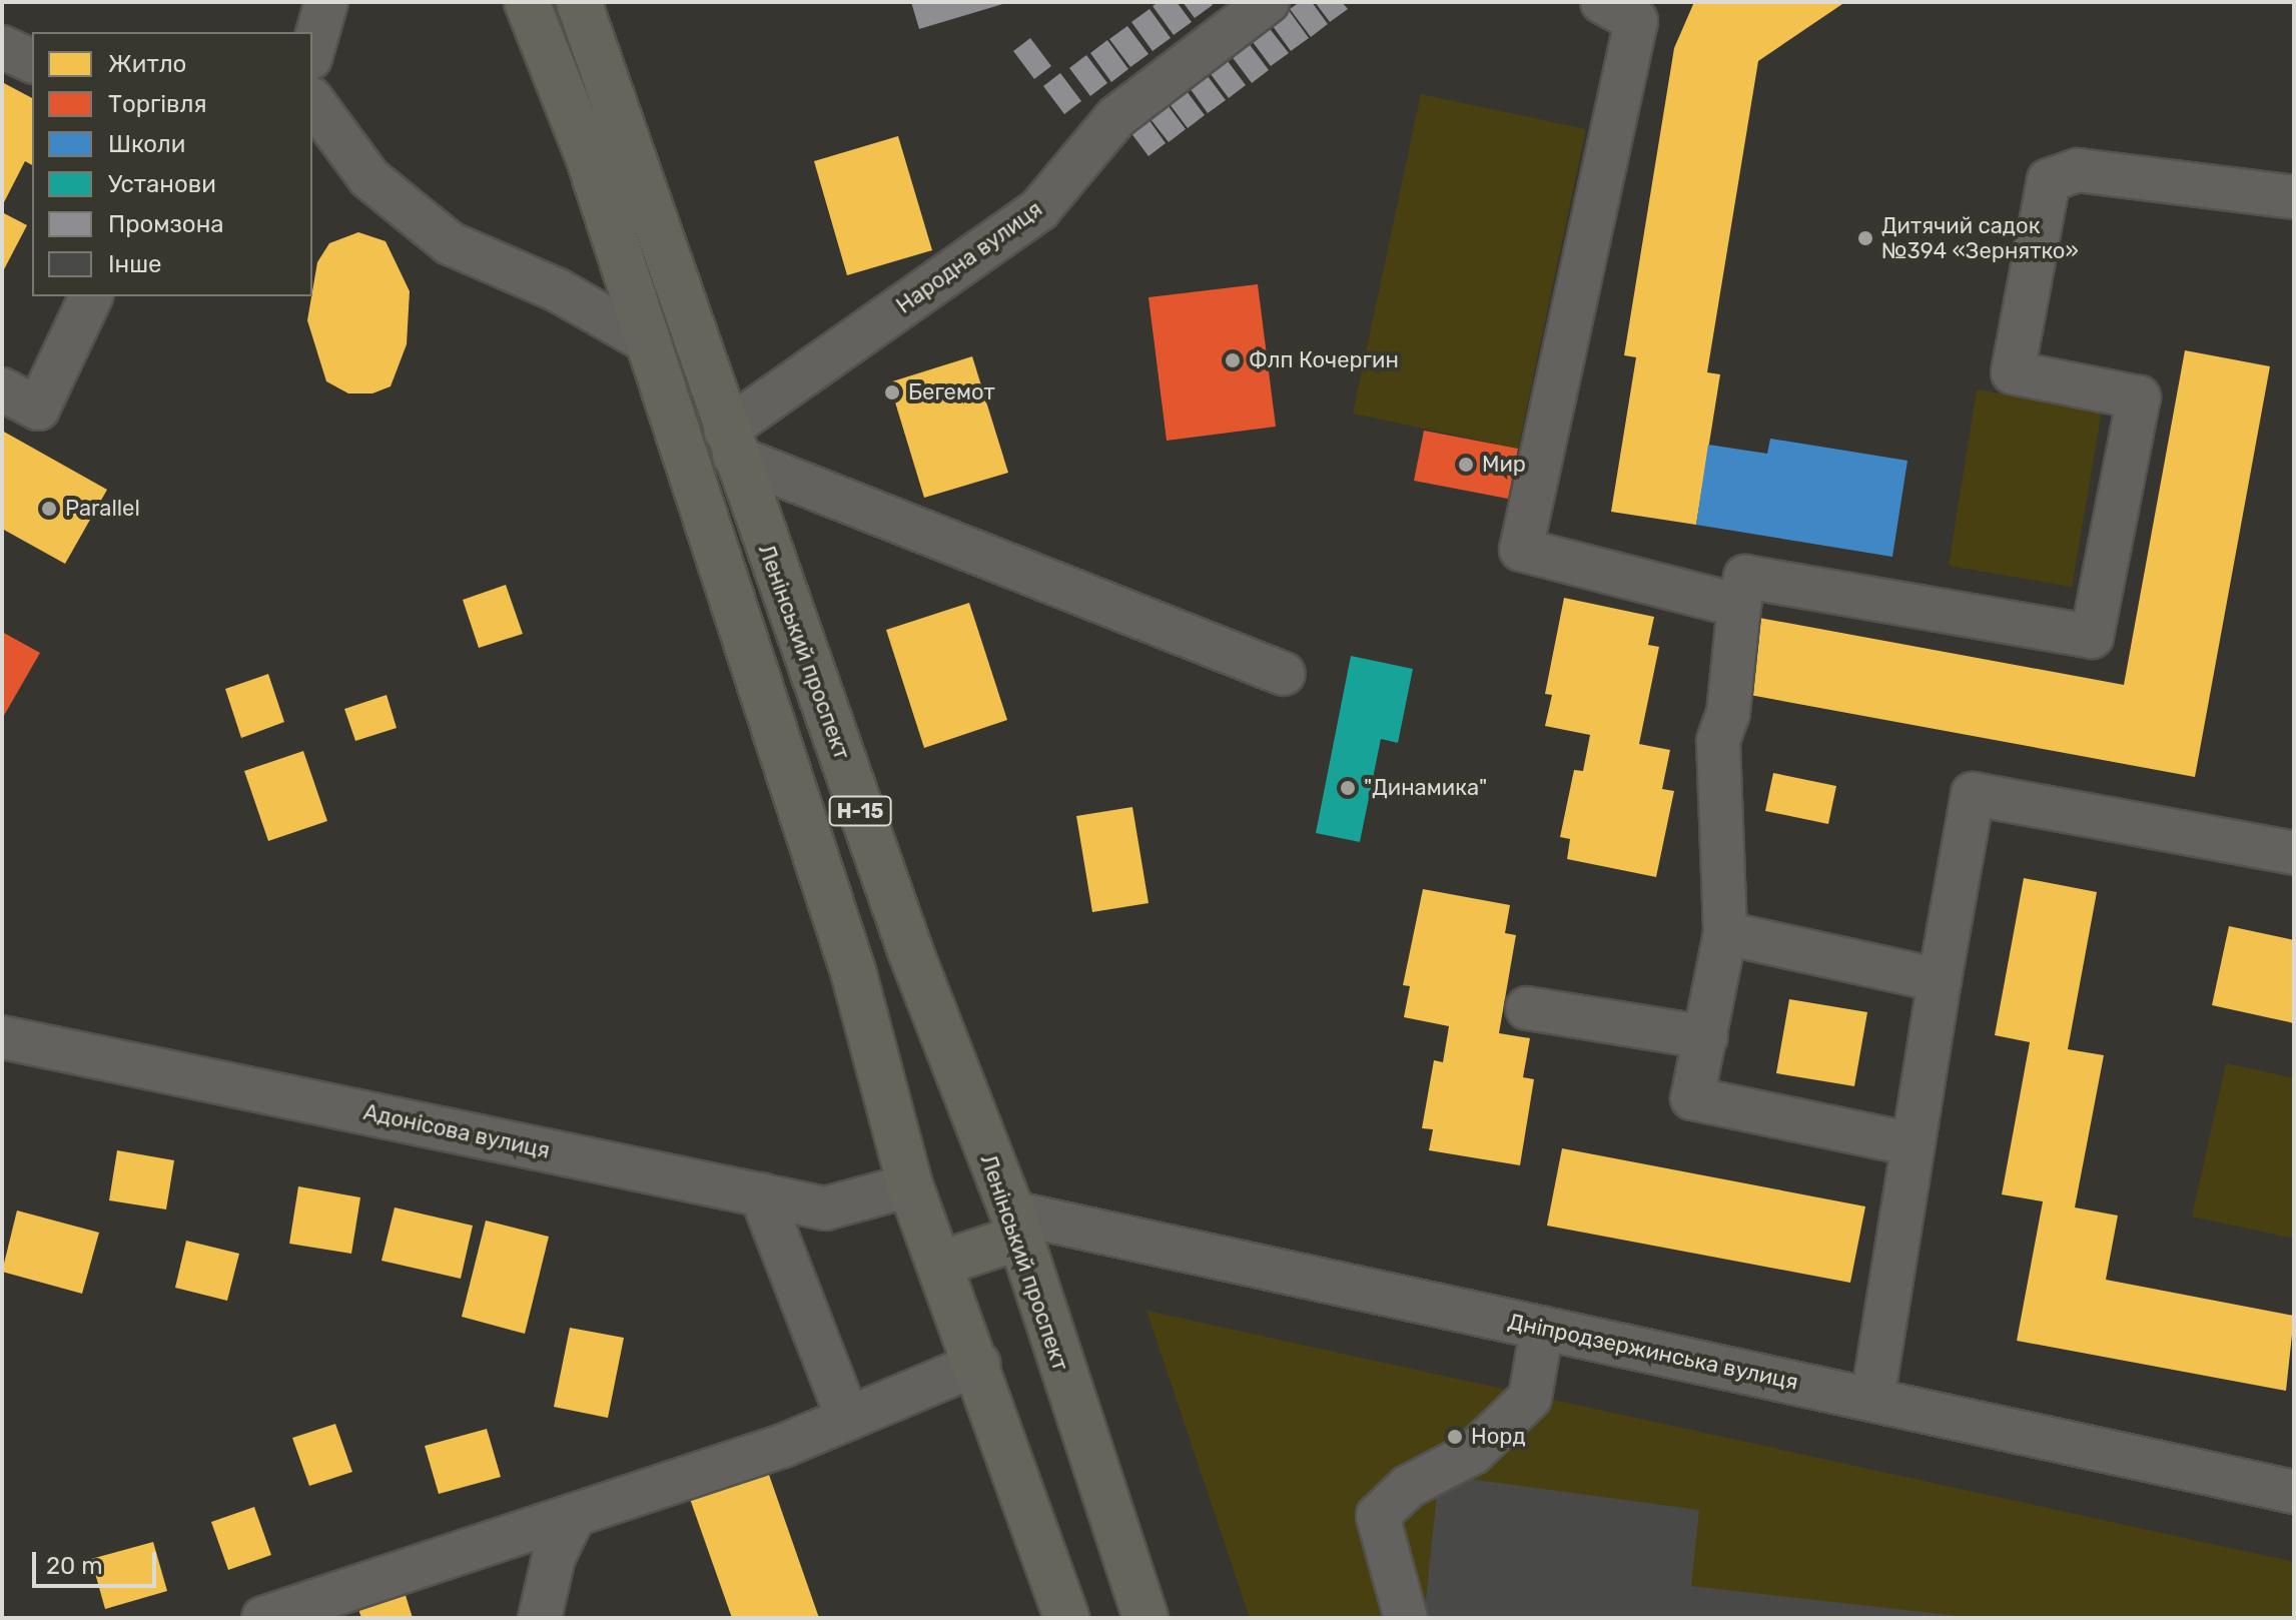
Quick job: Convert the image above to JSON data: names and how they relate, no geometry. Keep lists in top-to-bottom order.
{
  "streets": {
    "main road": ["Ленінський проспект", "Н-15"],
    "street": ["Народна вулиця", "Адонісова вулиця", "Дніпродзержинська вулиця"]
  },
  "crossings": [
    ["Народна вулиця", "Ленінський проспект"],
    ["Ленінський проспект", "Дніпродзержинська вулиця"],
    ["Н-15", "Адонісова вулиця"]
  ],
  "places": [
    "Дитячий садок №394 «Зернятко»",
    "Флп Кочергин",
    "Бегемот",
    "Мир",
    "Parallel",
    "\"Динамика\"",
    "Норд"
  ],
  "legend": [
    "Житло",
    "Торгівля",
    "Школи",
    "Установи",
    "Промзона",
    "Інше"
  ],
  "scale_bar": "20 m"
}
